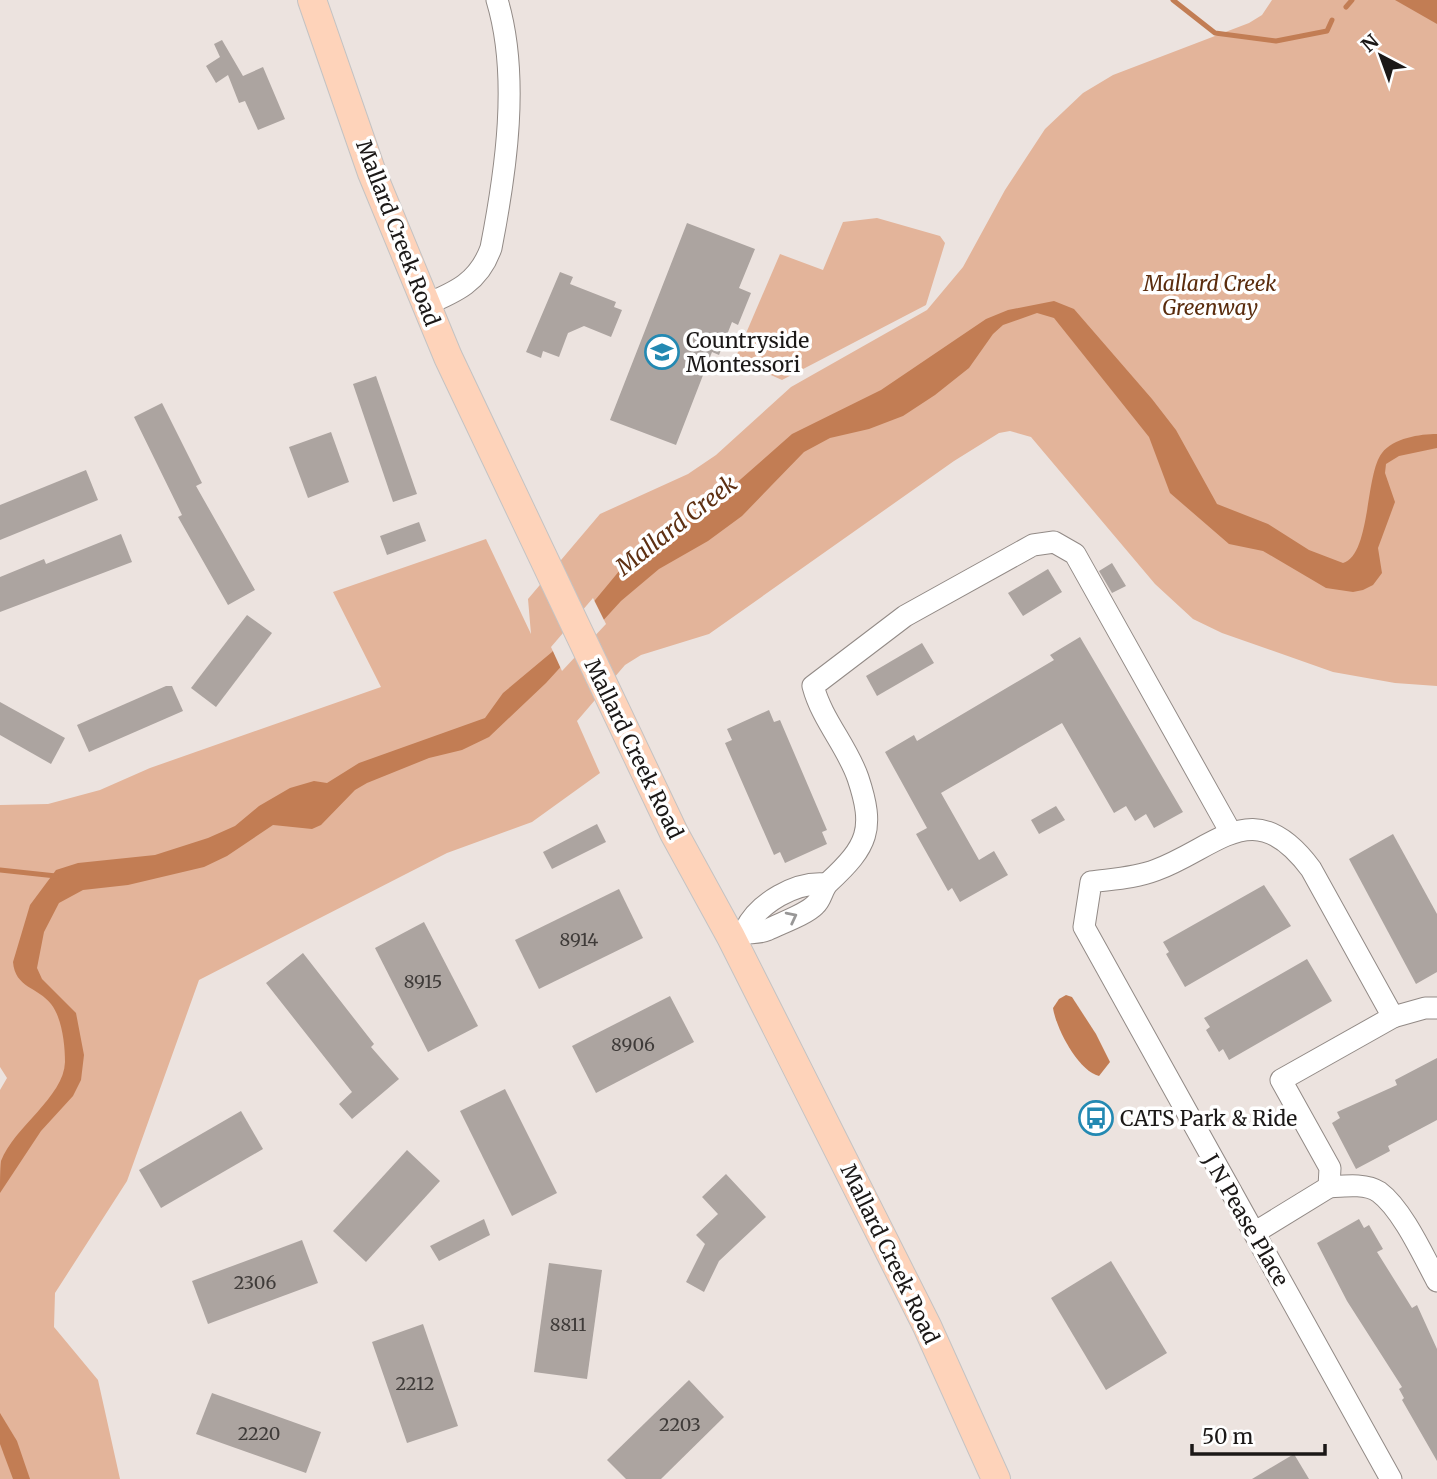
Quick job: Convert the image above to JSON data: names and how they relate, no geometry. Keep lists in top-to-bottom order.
{
  "streets": {
    "main road": ["Mallard Creek Road"],
    "street": ["J N Pease Place"]
  },
  "water": ["Mallard Creek"],
  "parks": ["Mallard Creek Greenway"],
  "places": {
    "school or university": ["Countryside Montessori"],
    "bus stop": ["CATS Park & Ride"]
  },
  "house_numbers": [
    "8914",
    "8915",
    "8906",
    "2306",
    "8811",
    "2212",
    "2203",
    "2220"
  ],
  "scale_bar": "50 m",
  "north": "top left"
}
